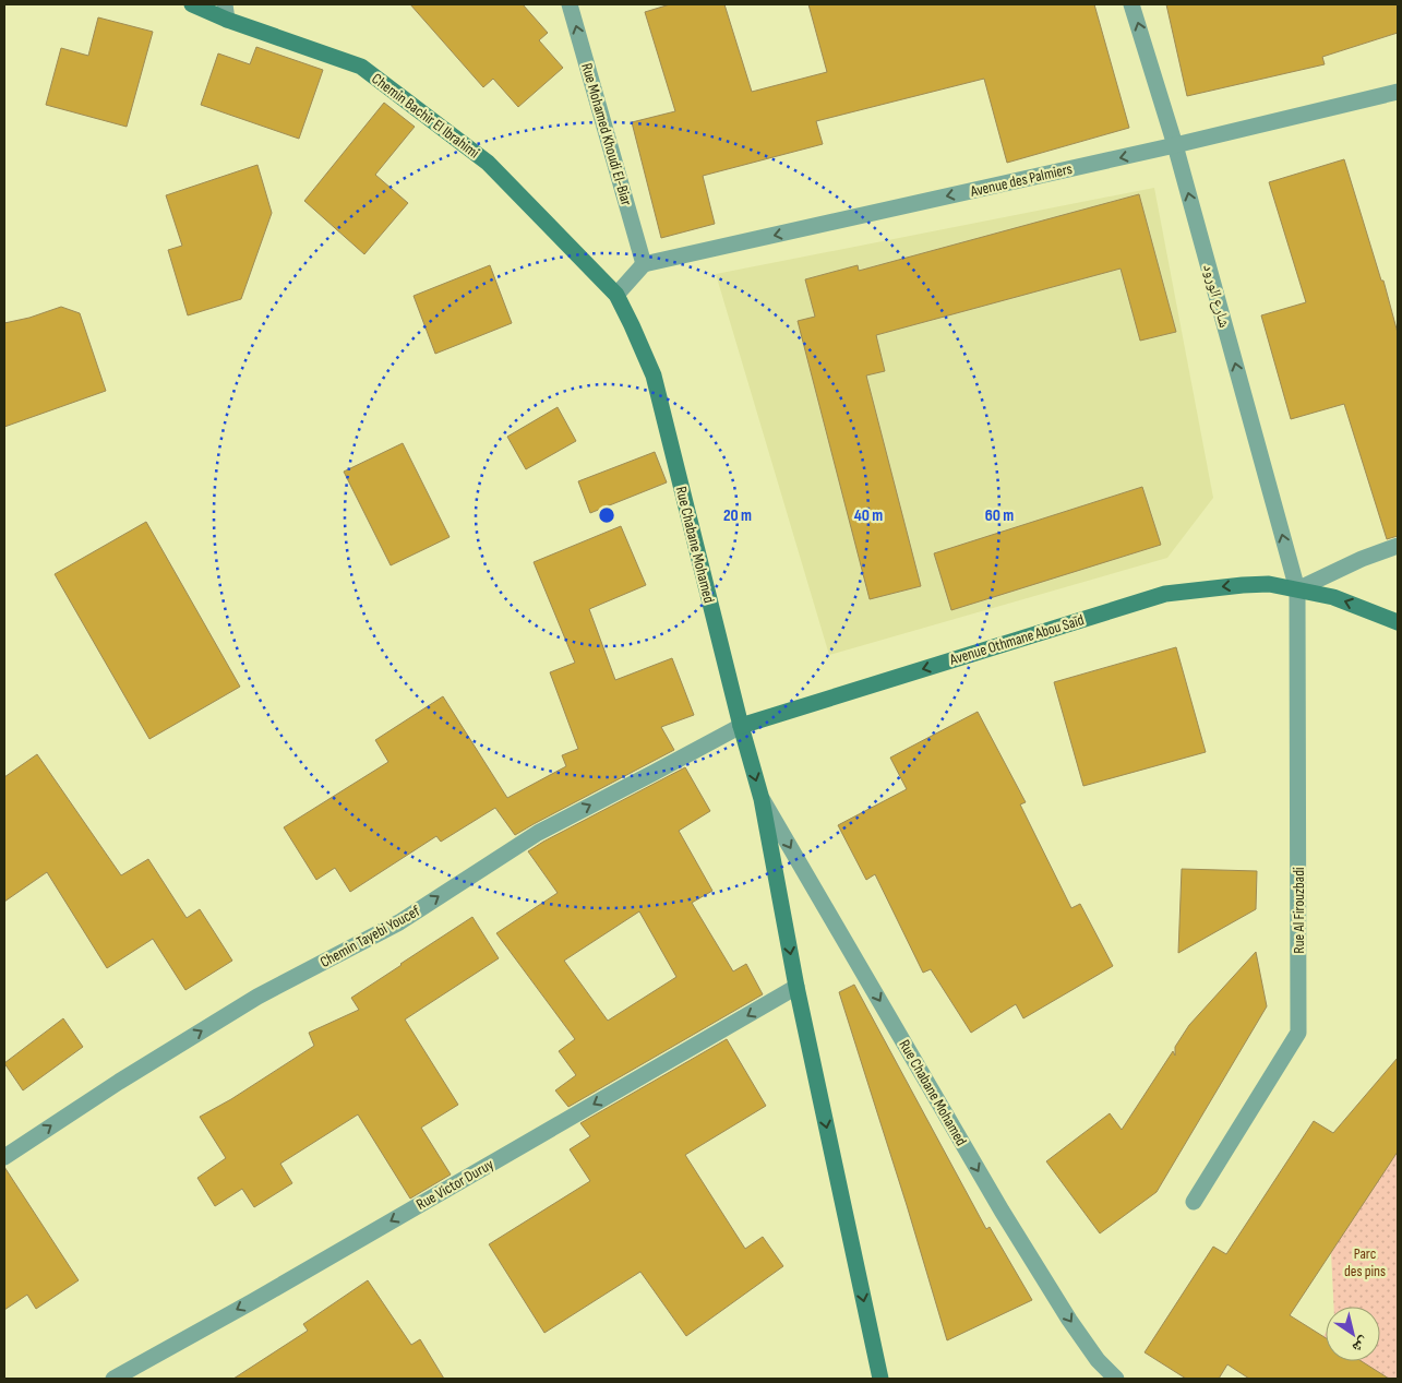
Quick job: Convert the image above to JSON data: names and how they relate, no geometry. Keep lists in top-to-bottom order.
{
  "streets": {
    "main road": ["Chemin Bachir El Ibrahimi", "Rue Chabane Mohamed", "Avenue Othmane Abou Saïd"],
    "street": [
      "Rue Mohamed Khoudi El-Biar",
      "Avenue des Palmiers",
      "شارع الورود",
      "Rue Al Firouzbadi",
      "Chemin Tayebi Youcef",
      "Rue Victor Duruy"
    ]
  },
  "crossings": [
    ["Chemin Bachir El Ibrahimi", "Rue Chabane Mohamed"],
    ["Rue Mohamed Khoudi El-Biar", "Avenue des Palmiers"],
    ["Avenue des Palmiers", "شارع الورود"],
    ["شارع الورود", "Avenue Othmane Abou Saïd"],
    ["شارع الورود", "Rue Al Firouzbadi"],
    ["Rue Chabane Mohamed", "Avenue Othmane Abou Saïd"],
    ["Rue Chabane Mohamed", "Chemin Tayebi Youcef"],
    ["Rue Chabane Mohamed", "Rue Victor Duruy"],
    ["Avenue Othmane Abou Saïd", "Rue Al Firouzbadi"],
    ["Avenue Othmane Abou Saïd", "Chemin Tayebi Youcef"]
  ],
  "one_way": [
    "Rue Mohamed Khoudi El-Biar",
    "Avenue des Palmiers",
    "شارع الورود",
    "Rue Chabane Mohamed",
    "Avenue Othmane Abou Saïd",
    "Chemin Tayebi Youcef",
    "Rue Victor Duruy"
  ],
  "parks": ["Parc des pins"],
  "north": "bottom right",
  "rings": ["20 m", "40 m", "60 m"]
}
